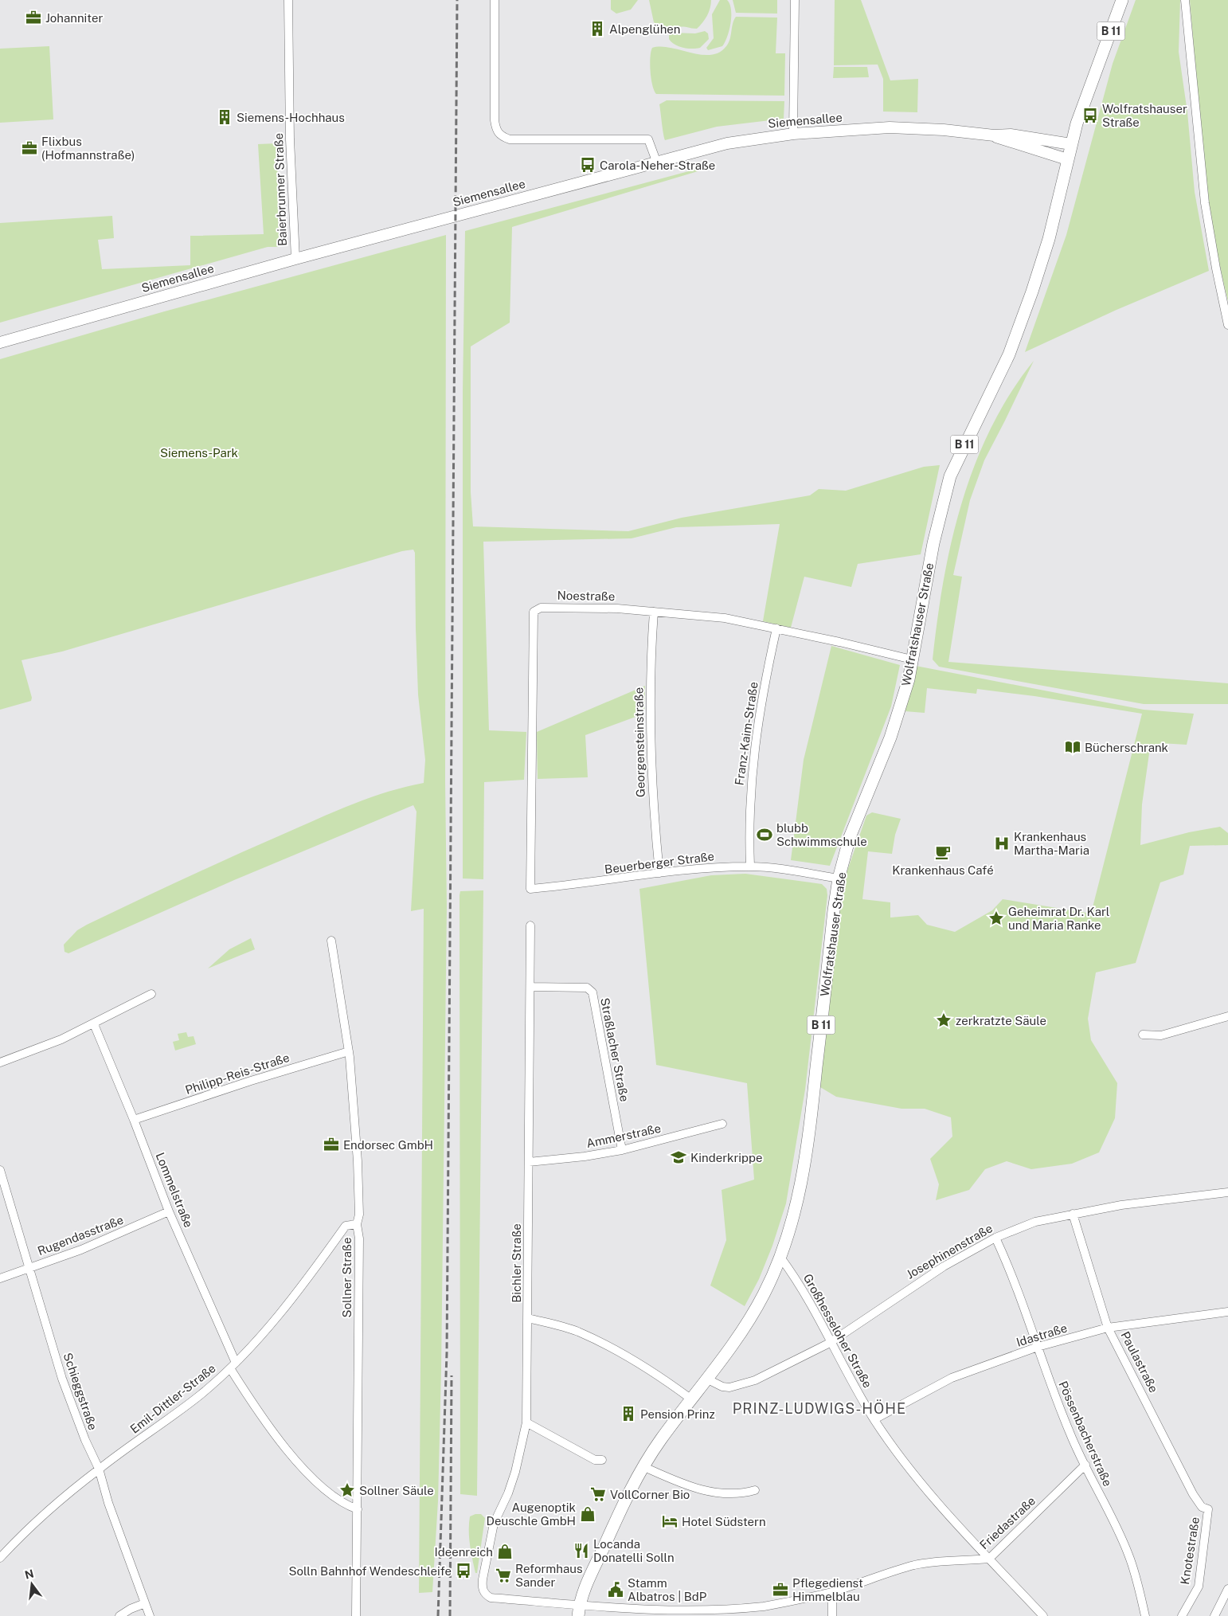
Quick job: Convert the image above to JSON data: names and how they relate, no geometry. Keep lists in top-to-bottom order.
{
  "streets": {
    "main road": ["B 11", "Siemensallee", "Wolfratshauser Straße"],
    "street": [
      "Baierbrunner Straße",
      "Noestraße",
      "Franz-Kaim-Straße",
      "Georgensteinstraße",
      "Beuerberger Straße",
      "Straßlacher Straße",
      "Philipp-Reis-Straße",
      "Ammerstraße",
      "Lommelstraße",
      "Rugendasstraße",
      "Josephinenstraße",
      "Bichler Straße",
      "Sollner Straße",
      "Großhesseloher Straße",
      "Idastraße",
      "Paulastraße",
      "Schieggstraße",
      "Emil-Dittler-Straße",
      "Pössenbacherstraße",
      "Friedastraße",
      "Knotestraße"
    ]
  },
  "crossings": [
    ["Siemensallee", "Baierbrunner Straße"],
    ["Siemensallee", "Wolfratshauser Straße"],
    ["Noestraße", "Wolfratshauser Straße"],
    ["Noestraße", "Franz-Kaim-Straße"],
    ["Noestraße", "Georgensteinstraße"],
    ["Noestraße", "Beuerberger Straße"],
    ["Wolfratshauser Straße", "Beuerberger Straße"],
    ["Wolfratshauser Straße", "Josephinenstraße"],
    ["Wolfratshauser Straße", "Großhesseloher Straße"],
    ["Wolfratshauser Straße", "Friedastraße"],
    ["Franz-Kaim-Straße", "Beuerberger Straße"],
    ["Georgensteinstraße", "Beuerberger Straße"],
    ["Straßlacher Straße", "Ammerstraße"],
    ["Straßlacher Straße", "Bichler Straße"],
    ["Philipp-Reis-Straße", "Lommelstraße"],
    ["Philipp-Reis-Straße", "Sollner Straße"],
    ["Ammerstraße", "Bichler Straße"],
    ["Lommelstraße", "Rugendasstraße"],
    ["Lommelstraße", "Sollner Straße"],
    ["Lommelstraße", "Emil-Dittler-Straße"],
    ["Rugendasstraße", "Schieggstraße"],
    ["Josephinenstraße", "Großhesseloher Straße"],
    ["Josephinenstraße", "Paulastraße"],
    ["Josephinenstraße", "Pössenbacherstraße"],
    ["Bichler Straße", "Friedastraße"],
    ["Sollner Straße", "Emil-Dittler-Straße"],
    ["Großhesseloher Straße", "Idastraße"],
    ["Großhesseloher Straße", "Friedastraße"],
    ["Idastraße", "Paulastraße"],
    ["Idastraße", "Pössenbacherstraße"],
    ["Paulastraße", "Knotestraße"],
    ["Schieggstraße", "Emil-Dittler-Straße"],
    ["Pössenbacherstraße", "Friedastraße"]
  ],
  "districts": ["PRINZ-LUDWIGS-HÖHE"],
  "parks": ["Siemens-Park"],
  "places": {
    "office": [
      "Johanniter",
      "Flixbus (Hofmannstraße)",
      "Endorsec GmbH",
      "Pflegedienst Himmelblau"
    ],
    "building": ["Alpenglühen", "Siemens-Hochhaus", "Pension Prinz"],
    "bus stop": ["Wolfratshauser Straße", "Carola-Neher-Straße", "Solln Bahnhof Wendeschleife"],
    "library": ["Bücherschrank"],
    "sports": ["blubb Schwimmschule"],
    "hospital": ["Krankenhaus Martha-Maria"],
    "cafe": ["Krankenhaus Café"],
    "place": ["Geheimrat Dr. Karl und Maria Ranke", "zerkratzte Säule", "Sollner Säule"],
    "school or university": ["Kinderkrippe"],
    "supermarket": ["VollCorner Bio", "Reformhaus Sander"],
    "shop": ["Augenoptik Deuschle GmbH", "Ideenreich"],
    "hotel": ["Hotel Südstern"],
    "restaurant": ["Locanda Donatelli Solln"],
    "public building": ["Stamm Albatros | BdP"]
  },
  "north": "top"
}
